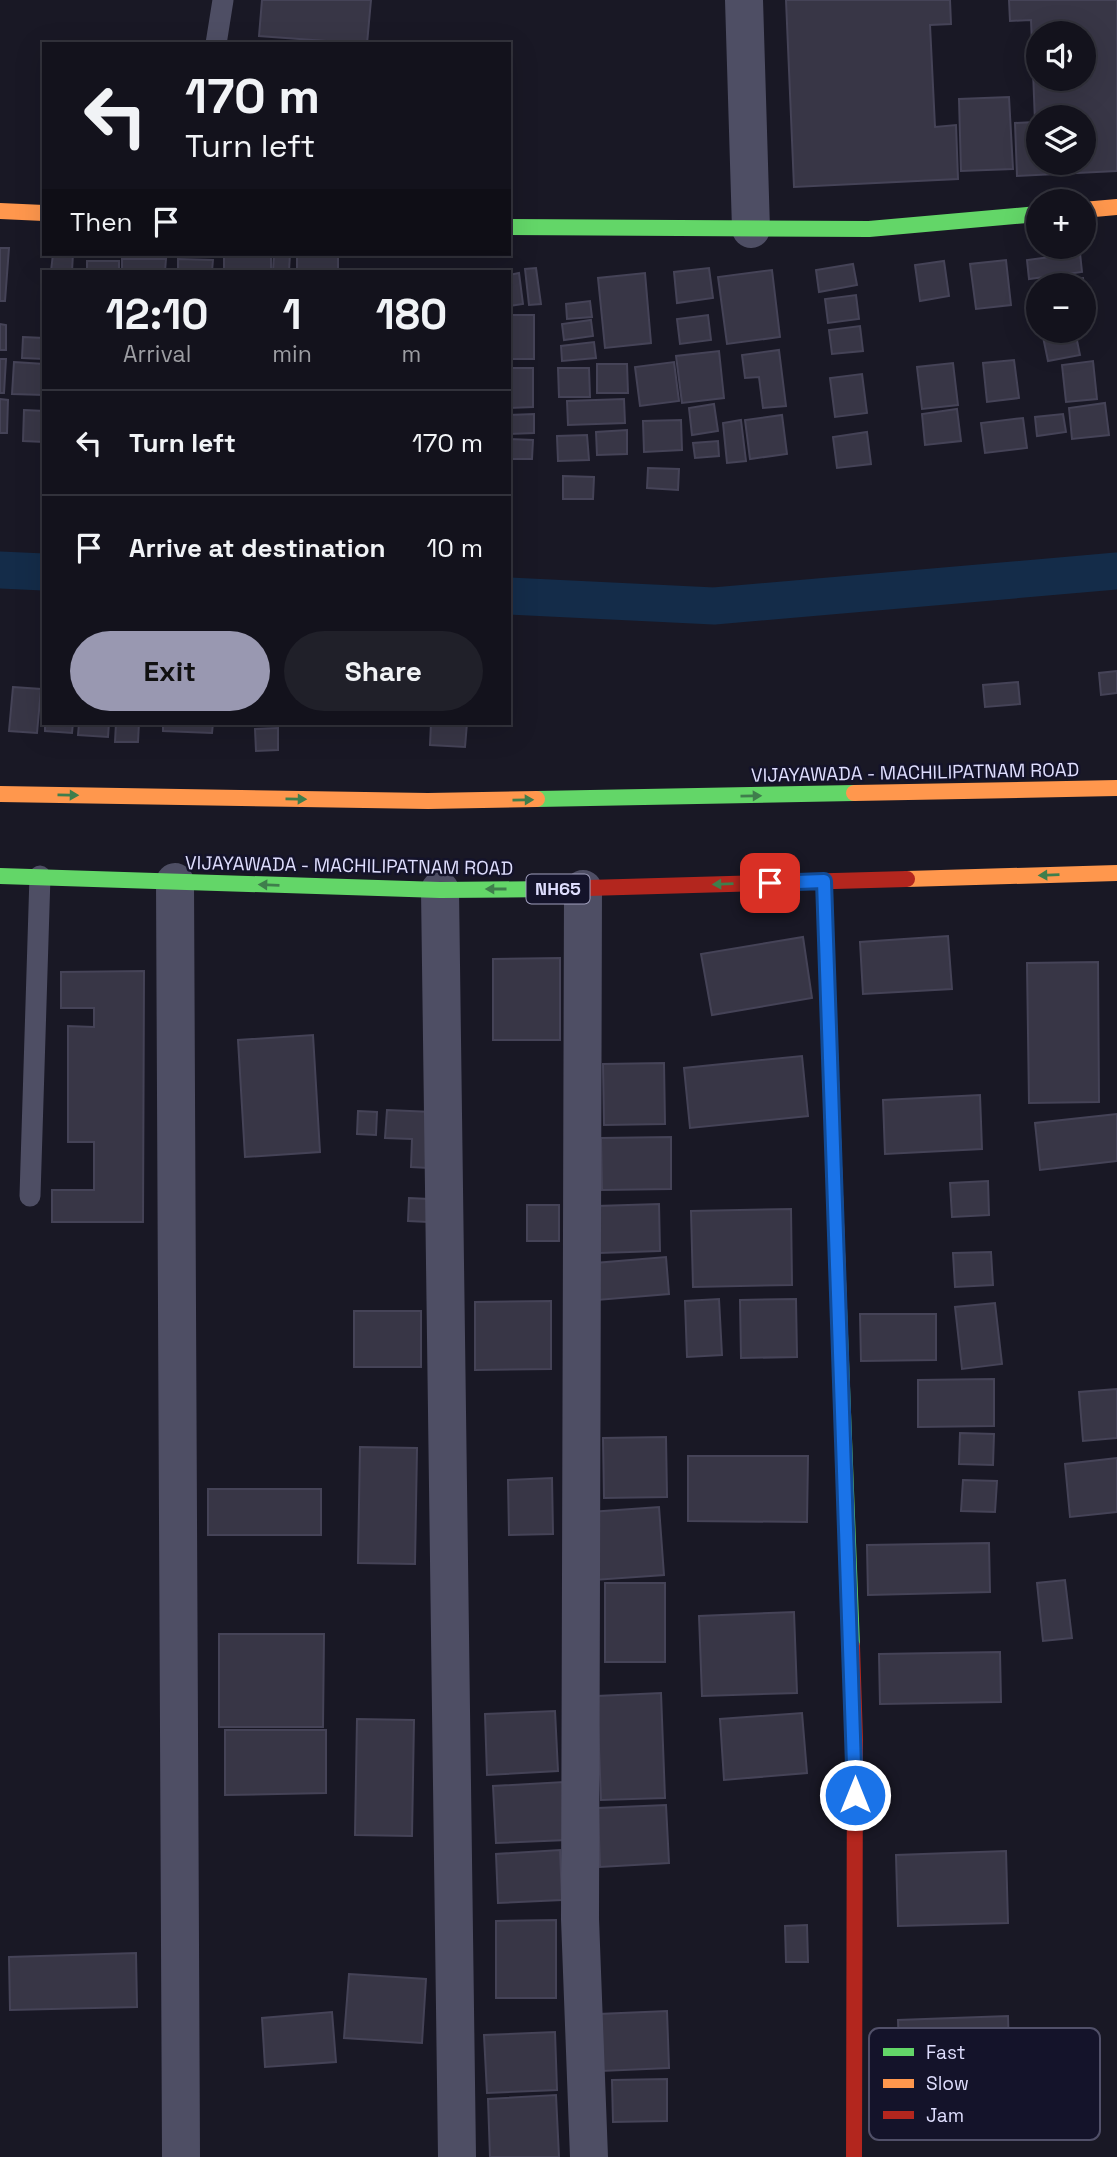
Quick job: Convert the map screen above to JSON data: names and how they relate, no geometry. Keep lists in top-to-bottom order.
{
  "streets": {
    "main road": ["VIJAYAWADA - MACHILIPATNAM ROAD", "NH65"]
  },
  "legend": ["Fast", "Slow", "Jam"],
  "page": {
    "map_buttons": ["+", "−"],
    "turn": ["170 m", "Turn left"],
    "then": "Then",
    "eta": [
      "12:10",
      "Arrival",
      "1",
      "min",
      "180",
      "m"
    ],
    "list": [
      {
        "name": "Turn left",
        "value": "170 m"
      },
      {
        "name": "Arrive at destination",
        "value": "10 m"
      }
    ],
    "buttons": ["Exit", "Share"]
  }
}
